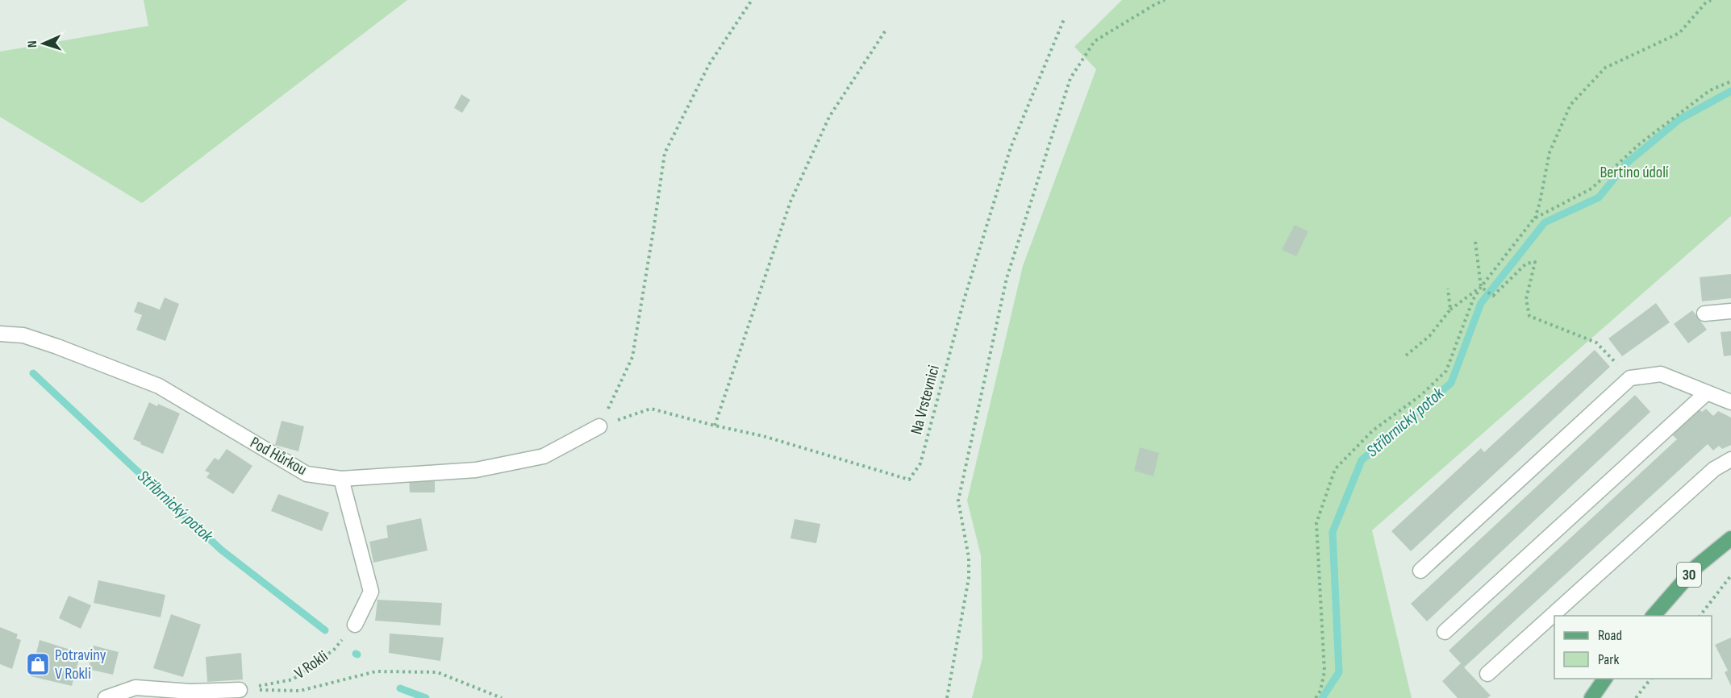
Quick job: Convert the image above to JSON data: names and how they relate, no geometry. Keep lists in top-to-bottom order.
{
  "streets": {
    "main road": ["30"],
    "street": ["Pod Hůrkou"],
    "path": ["Na Vrstevnici", "V Rokli"]
  },
  "crossings": [
    ["Na Vrstevnici", "Pod Hůrkou"]
  ],
  "water": ["Stříbrnický potok"],
  "parks": ["Bertino údolí"],
  "places": {
    "shop": ["Potraviny V Rokli"]
  },
  "legend": ["Road", "Park"],
  "north": "left"
}
